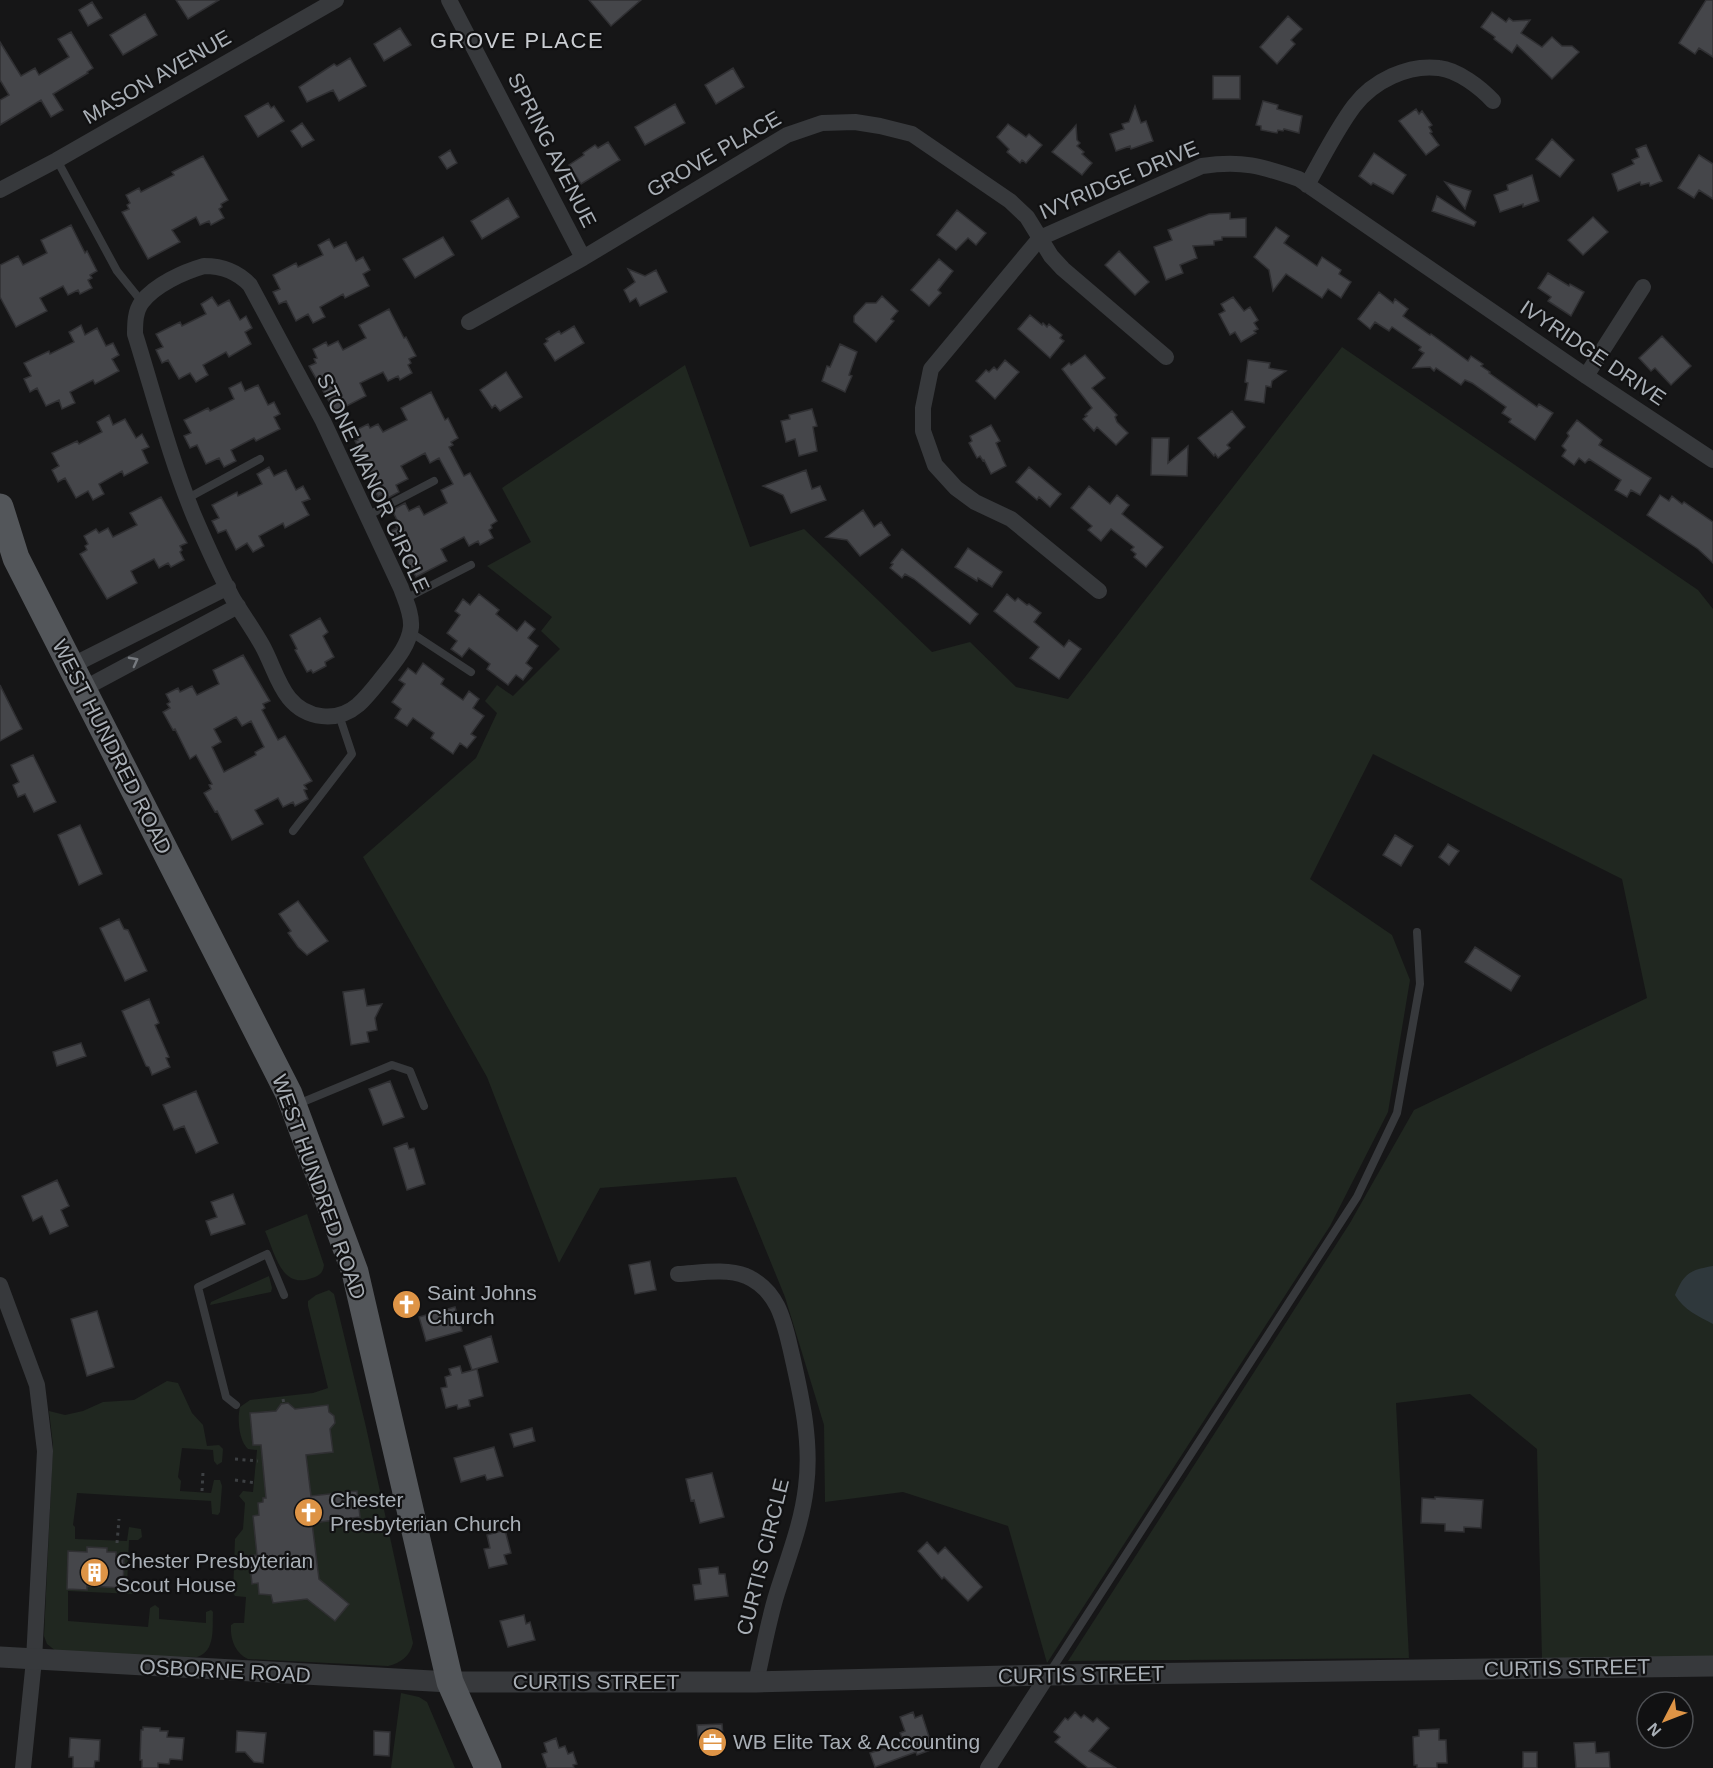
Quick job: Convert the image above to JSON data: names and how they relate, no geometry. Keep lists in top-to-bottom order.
{
  "streets": {
    "main road": ["WEST HUNDRED ROAD"],
    "street": [
      "MASON AVENUE",
      "SPRING AVENUE",
      "GROVE PLACE",
      "IVYRIDGE DRIVE",
      "STONE MANOR CIRCLE",
      "CURTIS CIRCLE",
      "CURTIS STREET",
      "OSBORNE ROAD"
    ]
  },
  "crossings": [
    ["SPRING AVENUE", "GROVE PLACE"],
    ["GROVE PLACE", "IVYRIDGE DRIVE"],
    ["WEST HUNDRED ROAD", "CURTIS STREET"],
    ["WEST HUNDRED ROAD", "OSBORNE ROAD"],
    ["CURTIS CIRCLE", "CURTIS STREET"],
    ["CURTIS STREET", "OSBORNE ROAD"]
  ],
  "districts": ["GROVE PLACE"],
  "places": {
    "church": ["Saint Johns Church", "Chester Presbyterian Church"],
    "building": ["Chester Presbyterian Scout House"],
    "office": ["WB Elite Tax & Accounting"]
  },
  "north": "bottom left"
}
